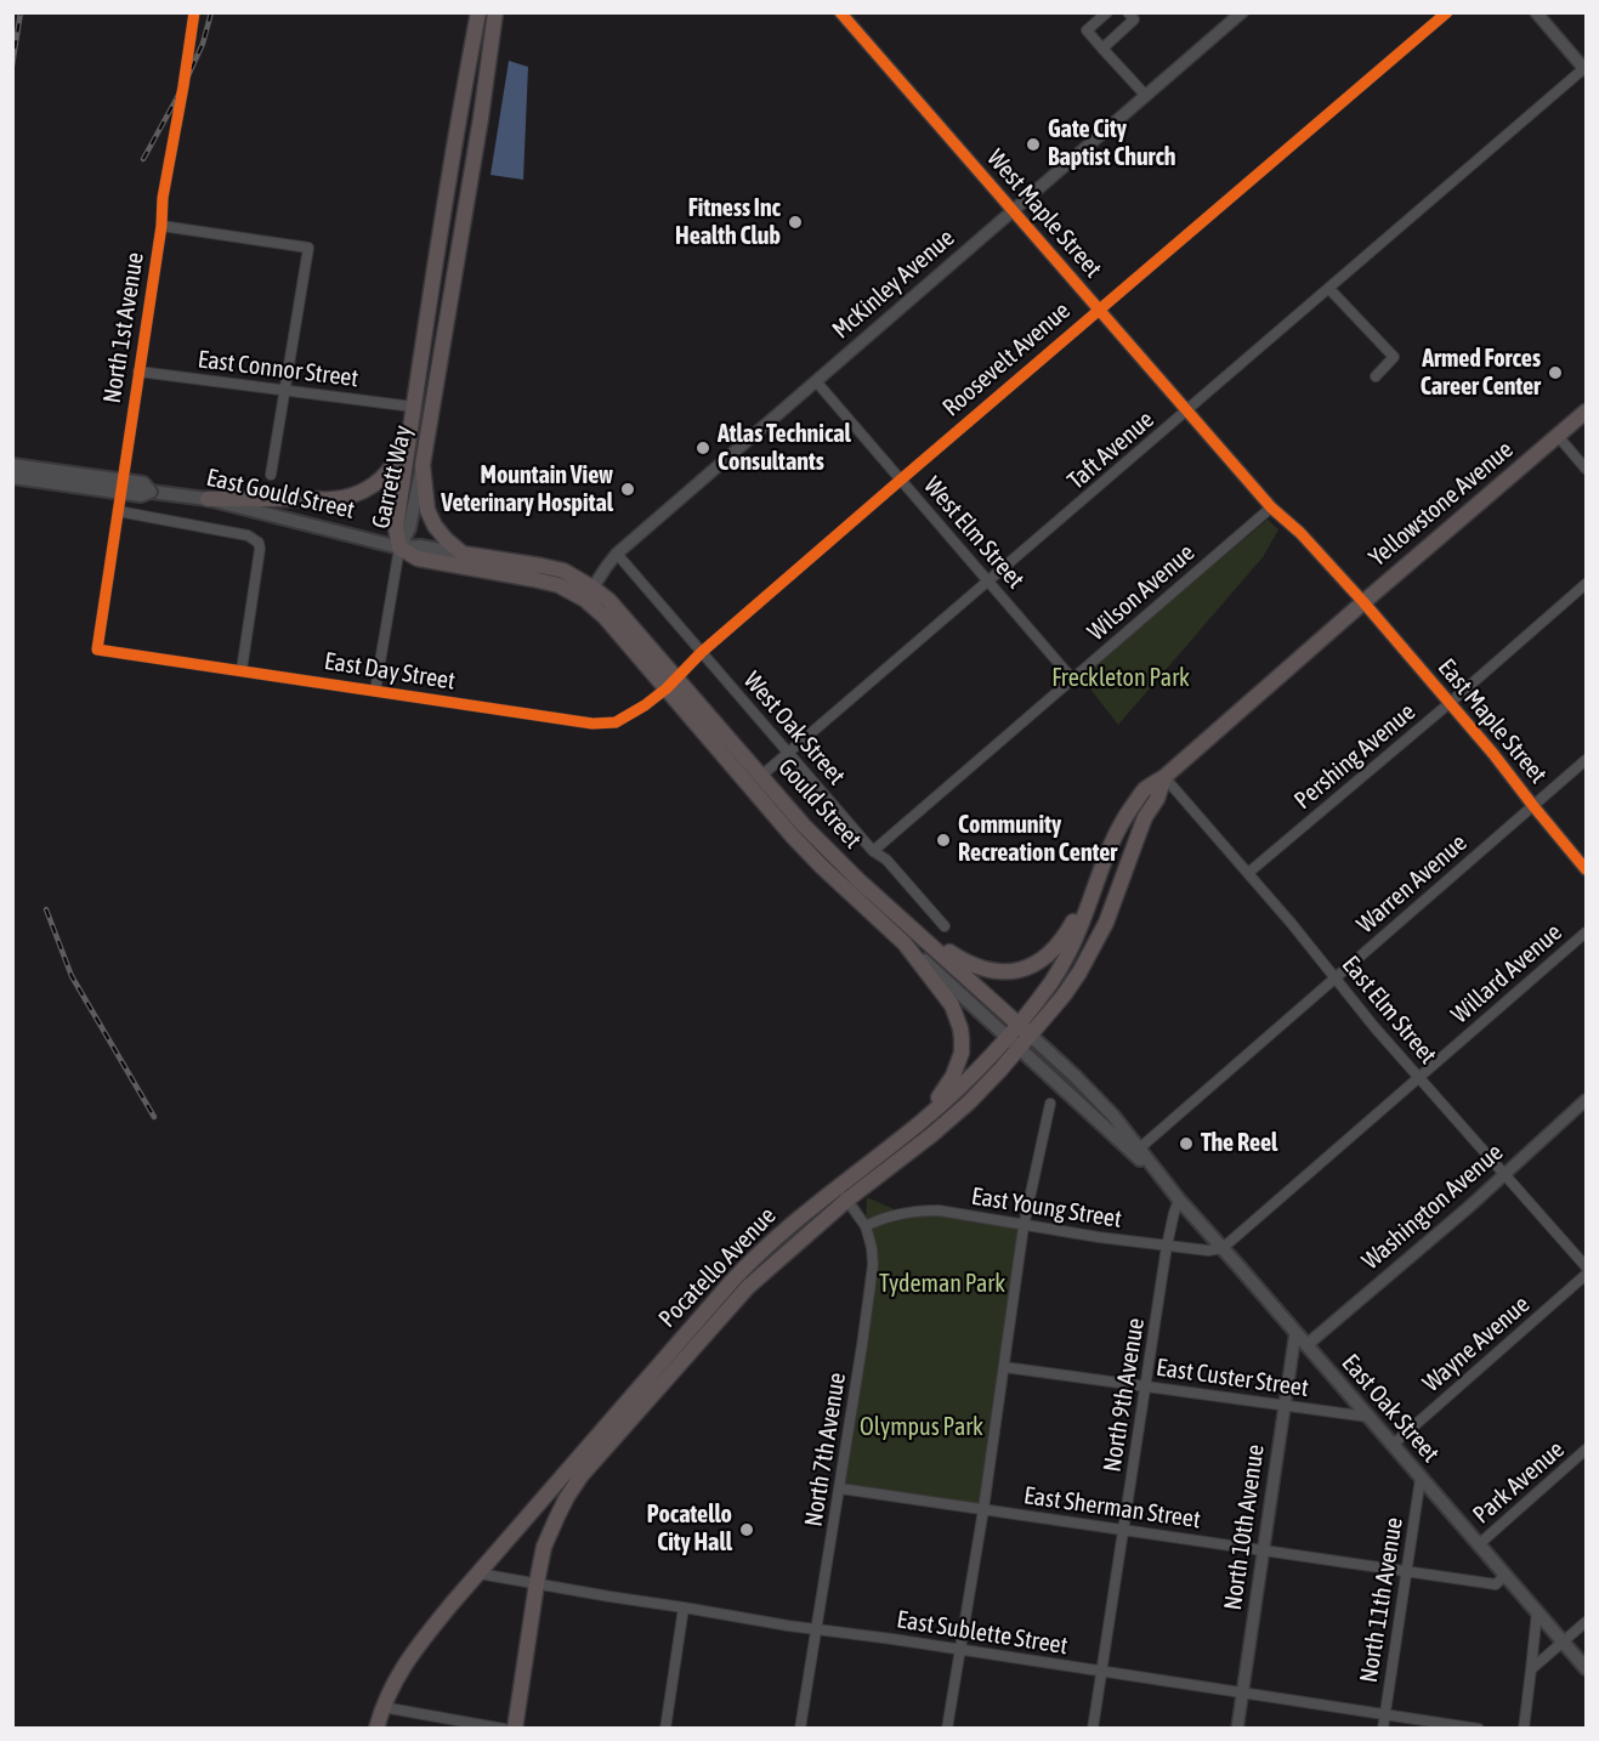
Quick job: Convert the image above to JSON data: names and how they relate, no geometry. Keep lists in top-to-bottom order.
{
  "streets": {
    "main road": [
      "Garrett Way",
      "East Gould Street",
      "Yellowstone Avenue",
      "Gould Street",
      "Pocatello Avenue",
      "East Oak Street"
    ],
    "street": [
      "West Maple Street",
      "McKinley Avenue",
      "North 1st Avenue",
      "Roosevelt Avenue",
      "East Connor Street",
      "Taft Avenue",
      "West Elm Street",
      "Wilson Avenue",
      "East Day Street",
      "East Maple Street",
      "West Oak Street",
      "Pershing Avenue",
      "Warren Avenue",
      "Willard Avenue",
      "East Elm Street",
      "Washington Avenue",
      "East Young Street",
      "Wayne Avenue",
      "East Custer Street",
      "North 9th Avenue",
      "North 7th Avenue",
      "Park Avenue",
      "East Sherman Street",
      "North 10th Avenue",
      "North 11th Avenue",
      "East Sublette Street"
    ]
  },
  "crossings": [
    ["West Maple Street", "McKinley Avenue"],
    ["West Maple Street", "Roosevelt Avenue"],
    ["West Maple Street", "Taft Avenue"],
    ["West Maple Street", "Yellowstone Avenue"],
    ["West Maple Street", "Wilson Avenue"],
    ["West Maple Street", "East Maple Street"],
    ["McKinley Avenue", "East Gould Street"],
    ["McKinley Avenue", "West Elm Street"],
    ["McKinley Avenue", "West Oak Street"],
    ["McKinley Avenue", "Gould Street"],
    ["North 1st Avenue", "East Connor Street"],
    ["North 1st Avenue", "East Day Street"],
    ["Roosevelt Avenue", "West Elm Street"],
    ["Roosevelt Avenue", "East Day Street"],
    ["Roosevelt Avenue", "West Oak Street"],
    ["Roosevelt Avenue", "Gould Street"],
    ["East Connor Street", "Garrett Way"],
    ["Taft Avenue", "West Elm Street"],
    ["Taft Avenue", "West Oak Street"],
    ["Taft Avenue", "Gould Street"],
    ["Garrett Way", "East Gould Street"],
    ["East Gould Street", "Gould Street"],
    ["Yellowstone Avenue", "East Maple Street"],
    ["Yellowstone Avenue", "Gould Street"],
    ["Yellowstone Avenue", "East Elm Street"],
    ["Yellowstone Avenue", "Pocatello Avenue"],
    ["Yellowstone Avenue", "East Oak Street"],
    ["West Elm Street", "Wilson Avenue"],
    ["Wilson Avenue", "West Oak Street"],
    ["East Day Street", "Gould Street"],
    ["East Maple Street", "Pershing Avenue"],
    ["East Maple Street", "Warren Avenue"],
    ["Pershing Avenue", "East Elm Street"],
    ["Gould Street", "Pocatello Avenue"],
    ["Gould Street", "East Oak Street"],
    ["Warren Avenue", "East Elm Street"],
    ["Warren Avenue", "East Oak Street"],
    ["Willard Avenue", "East Elm Street"],
    ["Willard Avenue", "East Young Street"],
    ["Willard Avenue", "East Oak Street"],
    ["East Elm Street", "Washington Avenue"],
    ["Washington Avenue", "East Oak Street"],
    ["East Young Street", "North 9th Avenue"],
    ["East Young Street", "East Oak Street"],
    ["East Young Street", "North 7th Avenue"],
    ["Pocatello Avenue", "East Oak Street"],
    ["Pocatello Avenue", "North 7th Avenue"],
    ["Pocatello Avenue", "East Sublette Street"],
    ["Wayne Avenue", "East Oak Street"],
    ["East Custer Street", "North 9th Avenue"],
    ["East Custer Street", "East Oak Street"],
    ["East Custer Street", "North 10th Avenue"],
    ["North 9th Avenue", "East Oak Street"],
    ["North 9th Avenue", "East Sherman Street"],
    ["North 9th Avenue", "East Sublette Street"],
    ["East Oak Street", "Park Avenue"],
    ["East Oak Street", "East Sherman Street"],
    ["East Oak Street", "North 10th Avenue"],
    ["East Oak Street", "North 11th Avenue"],
    ["North 7th Avenue", "East Sherman Street"],
    ["North 7th Avenue", "East Sublette Street"],
    ["East Sherman Street", "North 10th Avenue"],
    ["East Sherman Street", "North 11th Avenue"],
    ["North 10th Avenue", "East Sublette Street"],
    ["North 11th Avenue", "East Sublette Street"]
  ],
  "parks": ["Freckleton Park", "Tydeman Park", "Olympus Park"],
  "places": [
    "Gate City Baptist Church",
    "Fitness Inc Health Club",
    "Armed Forces Career Center",
    "Atlas Technical Consultants",
    "Mountain View Veterinary Hospital",
    "Community Recreation Center",
    "The Reel",
    "Pocatello City Hall"
  ]
}
